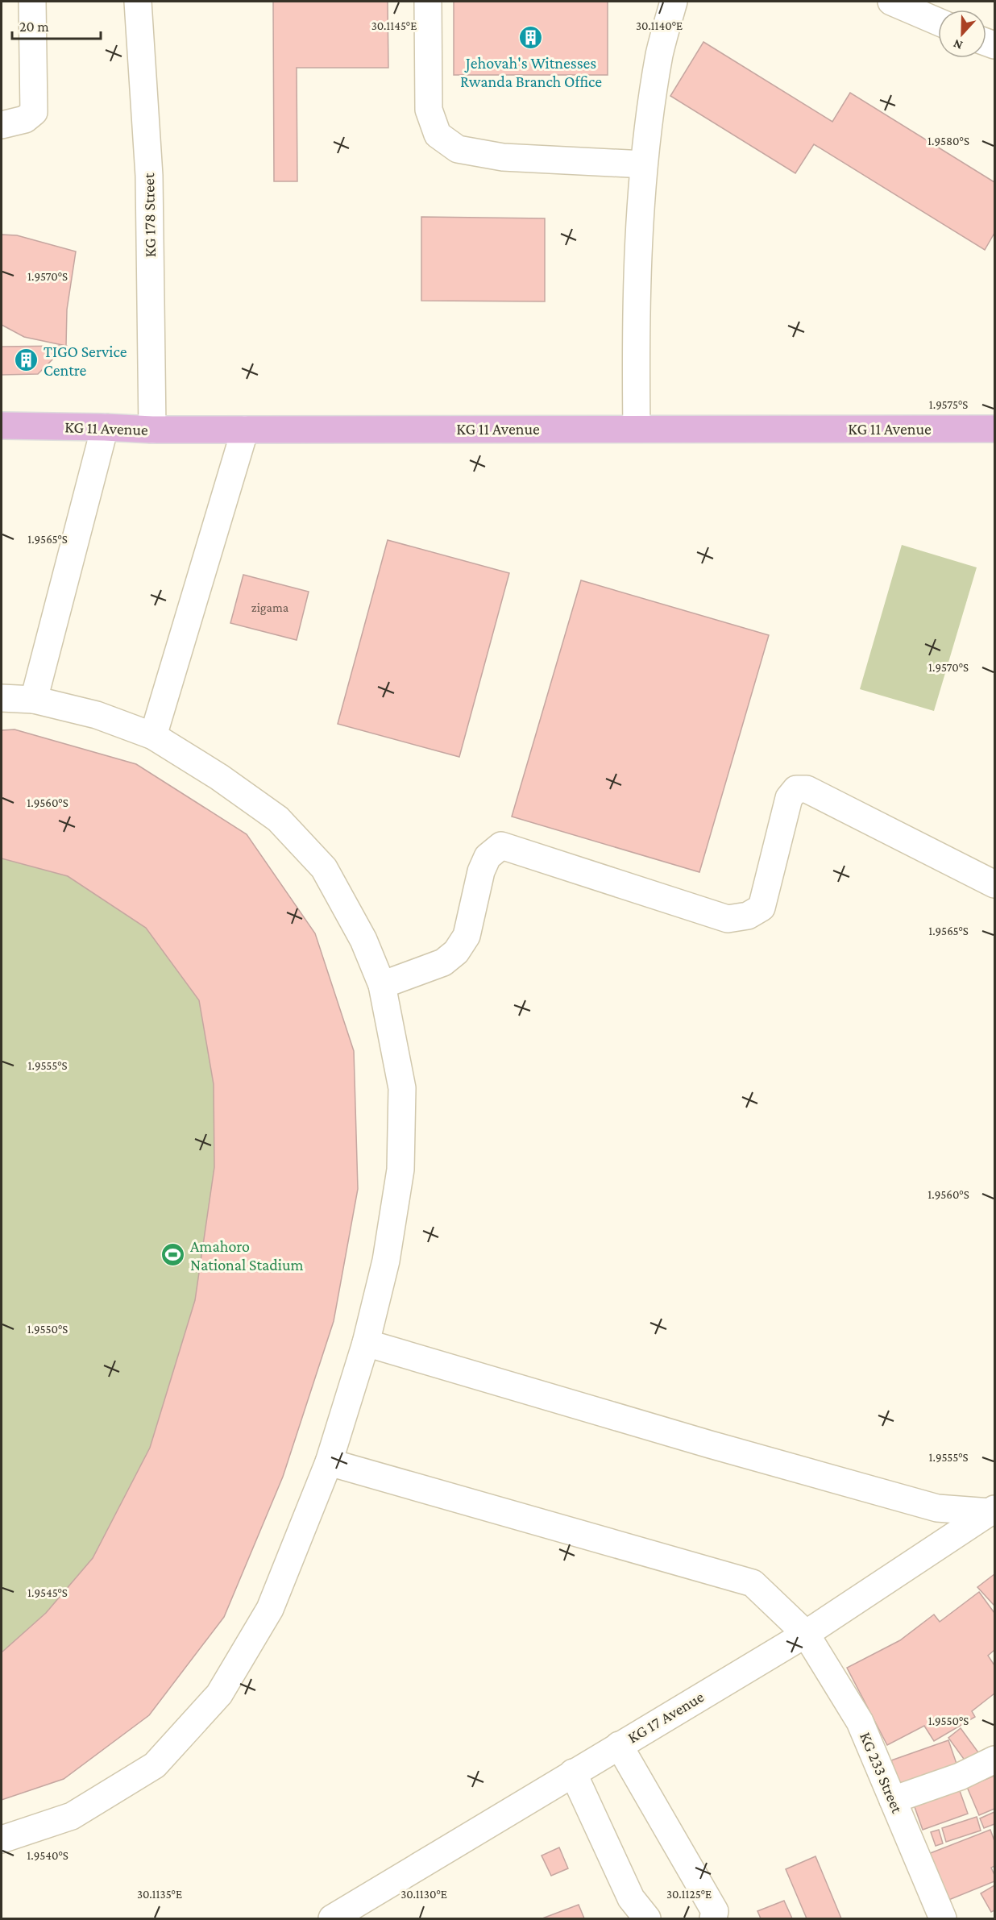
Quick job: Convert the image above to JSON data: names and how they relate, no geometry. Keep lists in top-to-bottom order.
{
  "streets": {
    "main road": ["KG 11 Avenue"],
    "street": ["KG 178 Street", "KG 17 Avenue", "KG 233 Street"]
  },
  "crossings": [
    ["KG 178 Street", "KG 11 Avenue"],
    ["KG 17 Avenue", "KG 233 Street"]
  ],
  "places": {
    "building": ["Jehovah's Witnesses Rwanda Branch Office", "TIGO Service Centre"],
    "sports": ["Amahoro National Stadium"]
  },
  "house_numbers": ["zigama"],
  "scale_bar": "20 m",
  "north": "bottom",
  "coordinates": [
    "30.1145°E",
    "30.1140°E",
    "1.9580°S",
    "1.9570°S",
    "1.9575°S",
    "1.9565°S",
    "1.9560°S",
    "1.9555°S",
    "1.9550°S",
    "1.9545°S",
    "1.9540°S",
    "30.1135°E",
    "30.1130°E",
    "30.1125°E"
  ]
}
